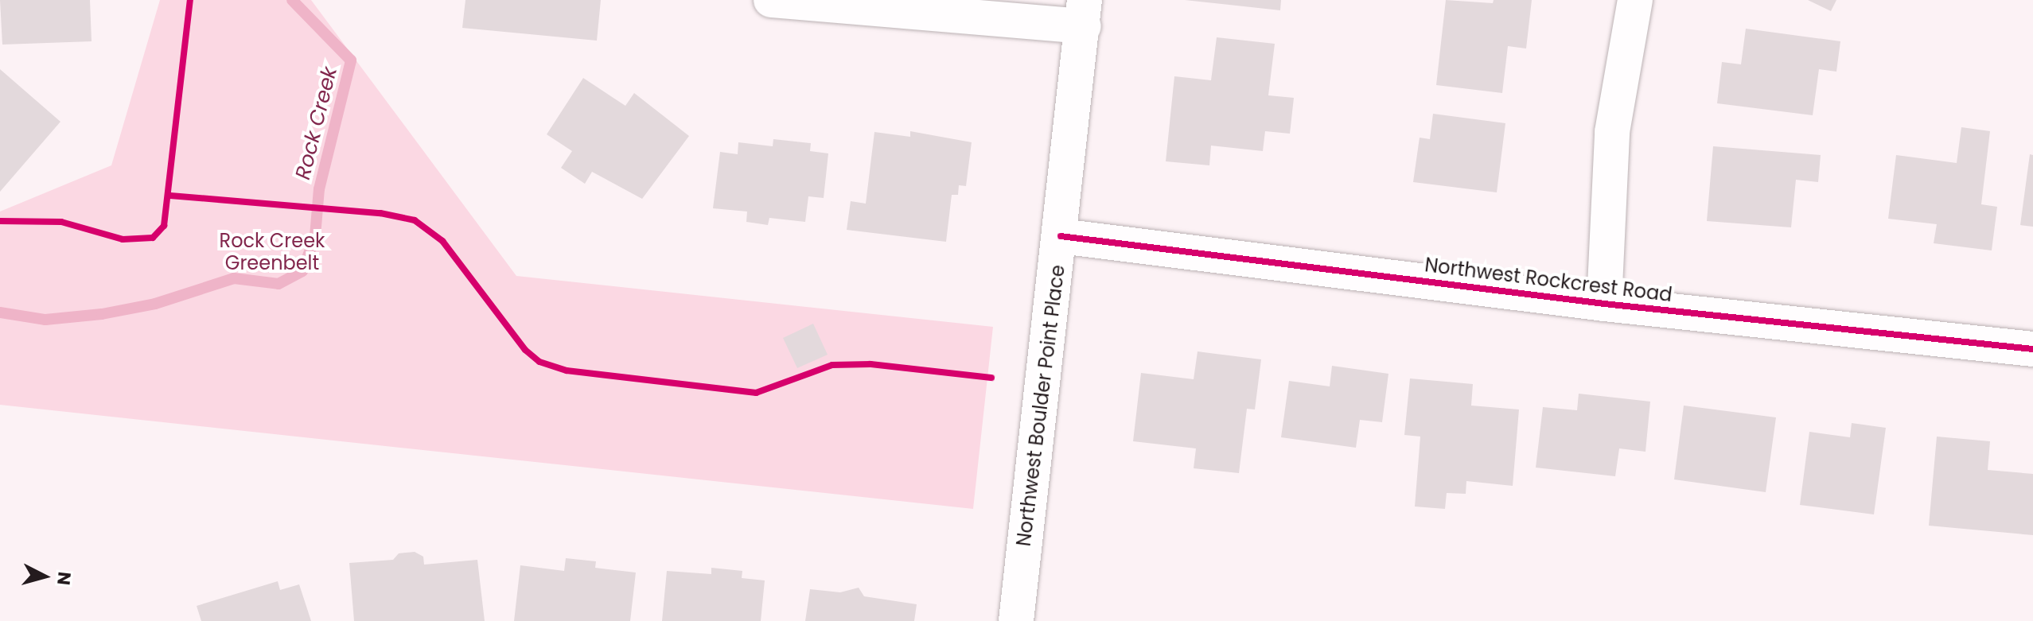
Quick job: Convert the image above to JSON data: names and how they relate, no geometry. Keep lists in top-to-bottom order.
{
  "streets": {
    "street": ["Northwest Rockcrest Road", "Northwest Boulder Point Place"]
  },
  "crossings": [
    ["Northwest Rockcrest Road", "Northwest Boulder Point Place"]
  ],
  "water": ["Rock Creek"],
  "parks": ["Rock Creek Greenbelt"],
  "north": "right"
}
